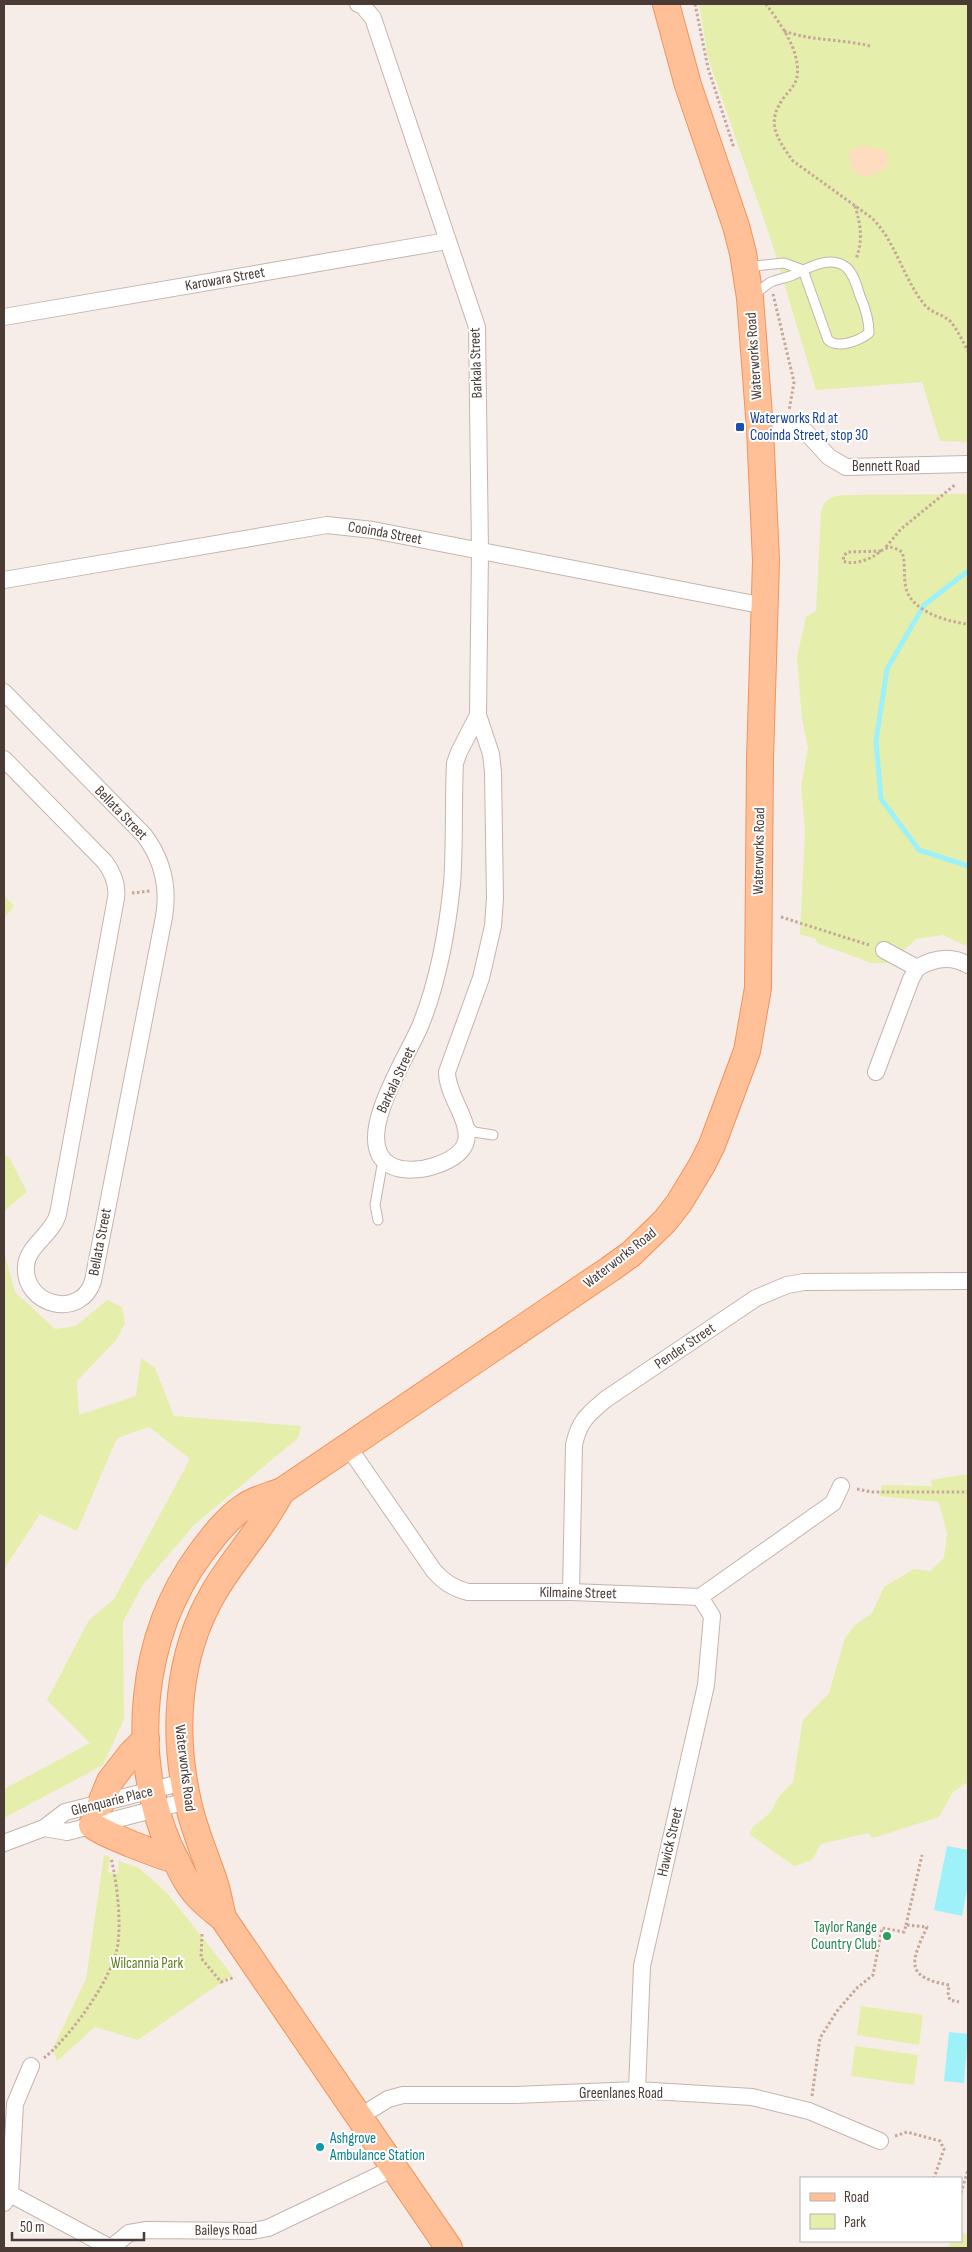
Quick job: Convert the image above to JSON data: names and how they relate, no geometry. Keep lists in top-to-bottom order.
{
  "streets": {
    "main road": ["Waterworks Road"],
    "street": [
      "Karowara Street",
      "Barkala Street",
      "Bennett Road",
      "Cooinda Street",
      "Bellata Street",
      "Pender Street",
      "Kilmaine Street",
      "Glenquarie Place",
      "Hawick Street",
      "Greenlanes Road",
      "Baileys Road"
    ]
  },
  "crossings": [
    ["Karowara Street", "Barkala Street"],
    ["Waterworks Road", "Bennett Road"],
    ["Waterworks Road", "Cooinda Street"],
    ["Waterworks Road", "Kilmaine Street"],
    ["Waterworks Road", "Glenquarie Place"],
    ["Waterworks Road", "Greenlanes Road"],
    ["Waterworks Road", "Baileys Road"],
    ["Barkala Street", "Cooinda Street"],
    ["Pender Street", "Kilmaine Street"],
    ["Kilmaine Street", "Hawick Street"],
    ["Hawick Street", "Greenlanes Road"]
  ],
  "parks": ["Wilcannia Park"],
  "places": {
    "transit": ["Waterworks Rd at Cooinda Street, stop 30"],
    "other": ["Taylor Range Country Club", "Ashgrove Ambulance Station"]
  },
  "legend": ["Road", "Park"],
  "scale_bar": "50 m"
}
